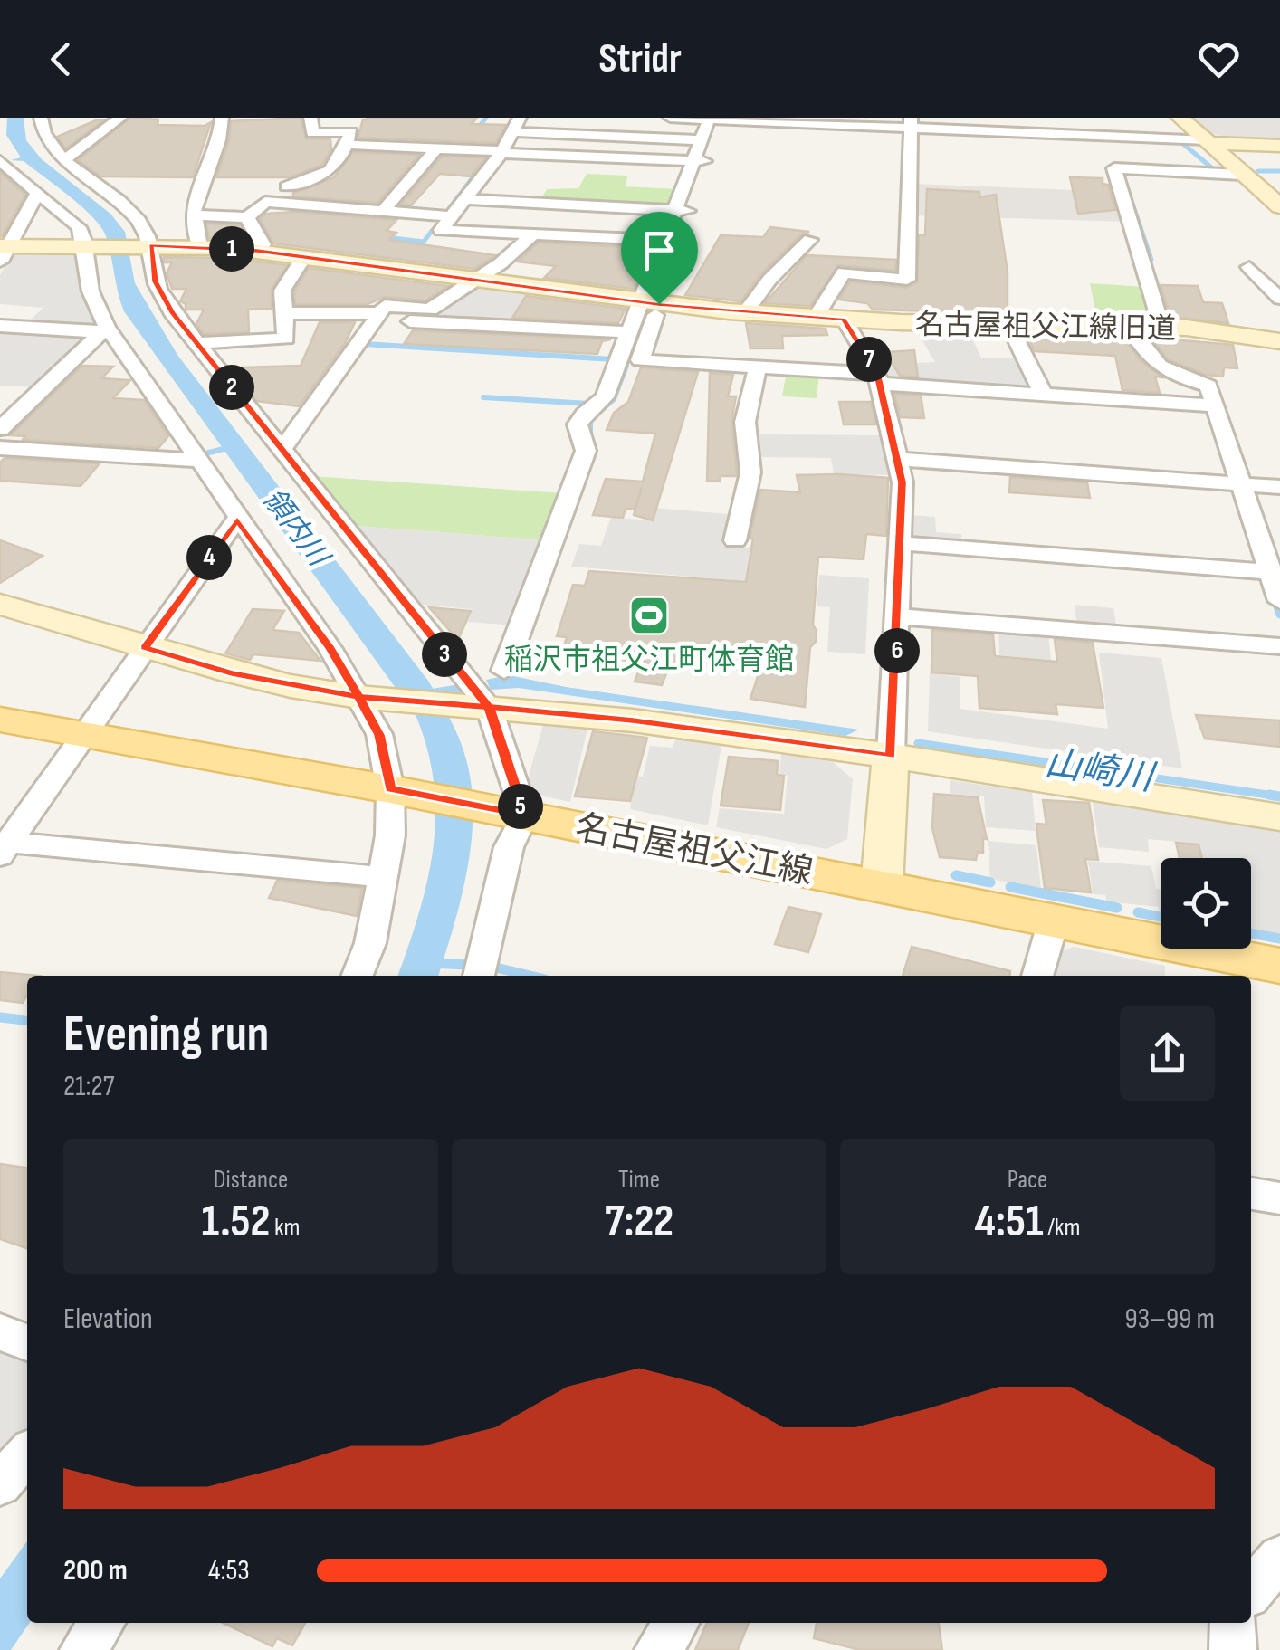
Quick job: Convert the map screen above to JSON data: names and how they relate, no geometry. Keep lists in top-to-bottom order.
{
  "streets": {
    "main road": ["名古屋祖父江線"],
    "street": ["名古屋祖父江線旧道"]
  },
  "water": ["領内川", "山崎川"],
  "places": {
    "sports": ["稲沢市祖父江町体育館"]
  },
  "page": {
    "header": "Stridr",
    "pins": [
      "1",
      "7",
      "2",
      "4",
      "6",
      "3",
      "5"
    ],
    "heading": ["Evening run", "21:27"],
    "stats": [
      ["Distance", "1.52 km"],
      ["Time", "7:22"],
      ["Pace", "4:51 /km"]
    ],
    "chart": ["Elevation", "93–99 m"],
    "list": [
      {
        "name": "200 m",
        "note": "4:53"
      }
    ]
  }
}
